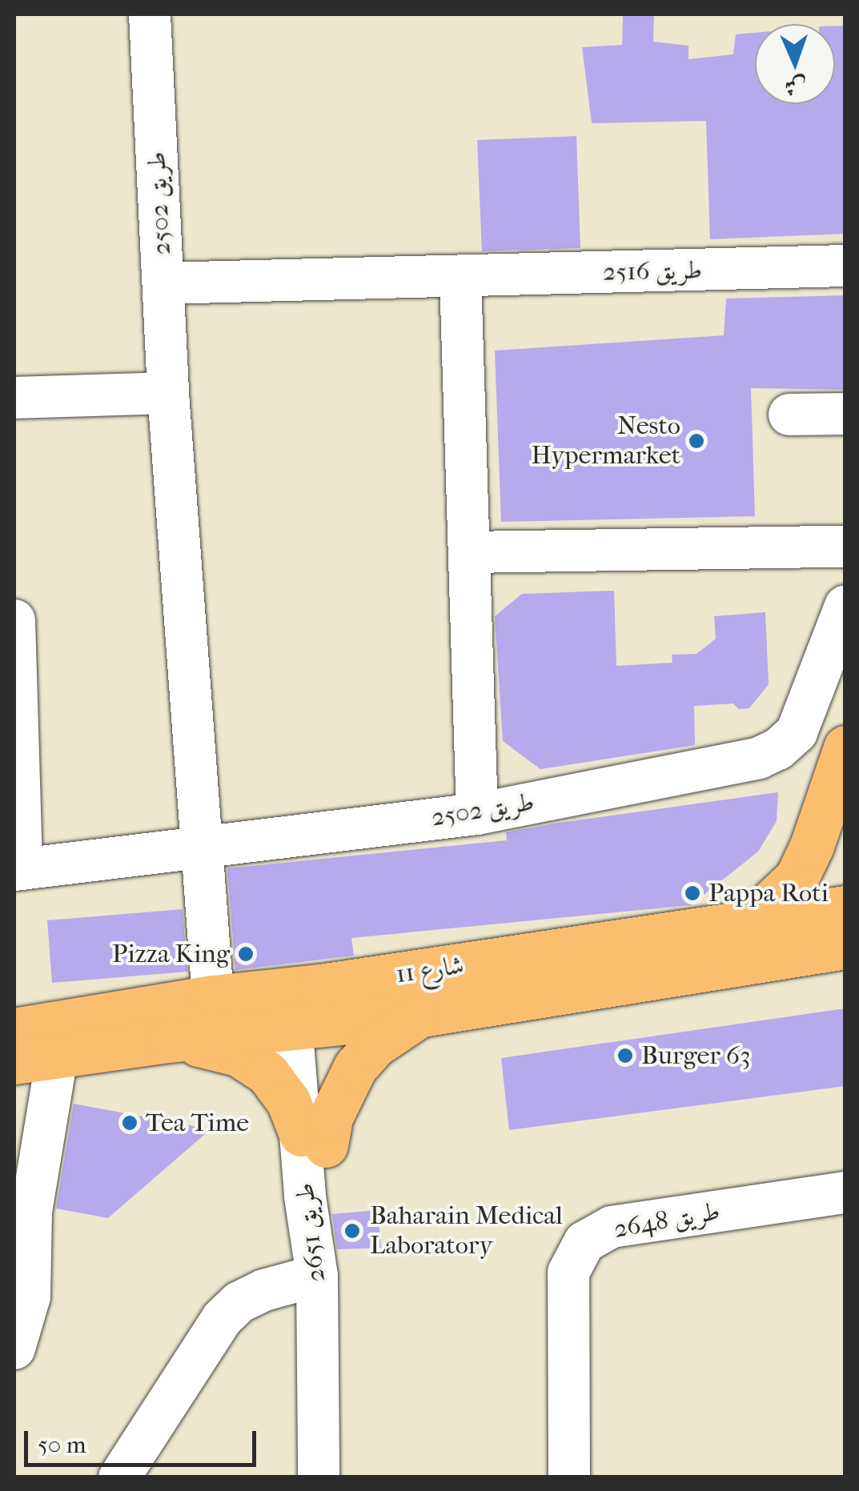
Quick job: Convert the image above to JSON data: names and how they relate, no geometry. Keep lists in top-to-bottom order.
{
  "streets": {
    "main road": ["شارع 11"],
    "street": [
      "طريق 2502",
      "طريق 2516",
      "طريق 2648",
      "طريق 2651"
    ]
  },
  "crossings": [
    ["طريق 2502", "طريق 2516"],
    ["طريق 2502", "شارع 11"],
    ["شارع 11", "طريق 2651"]
  ],
  "places": [
    "Nesto Hypermarket",
    "Pappa Roti",
    "Pizza King",
    "Burger 63",
    "Tea Time",
    "Baharain Medical Laboratory"
  ],
  "scale_bar": "50 m",
  "north": "bottom"
}
